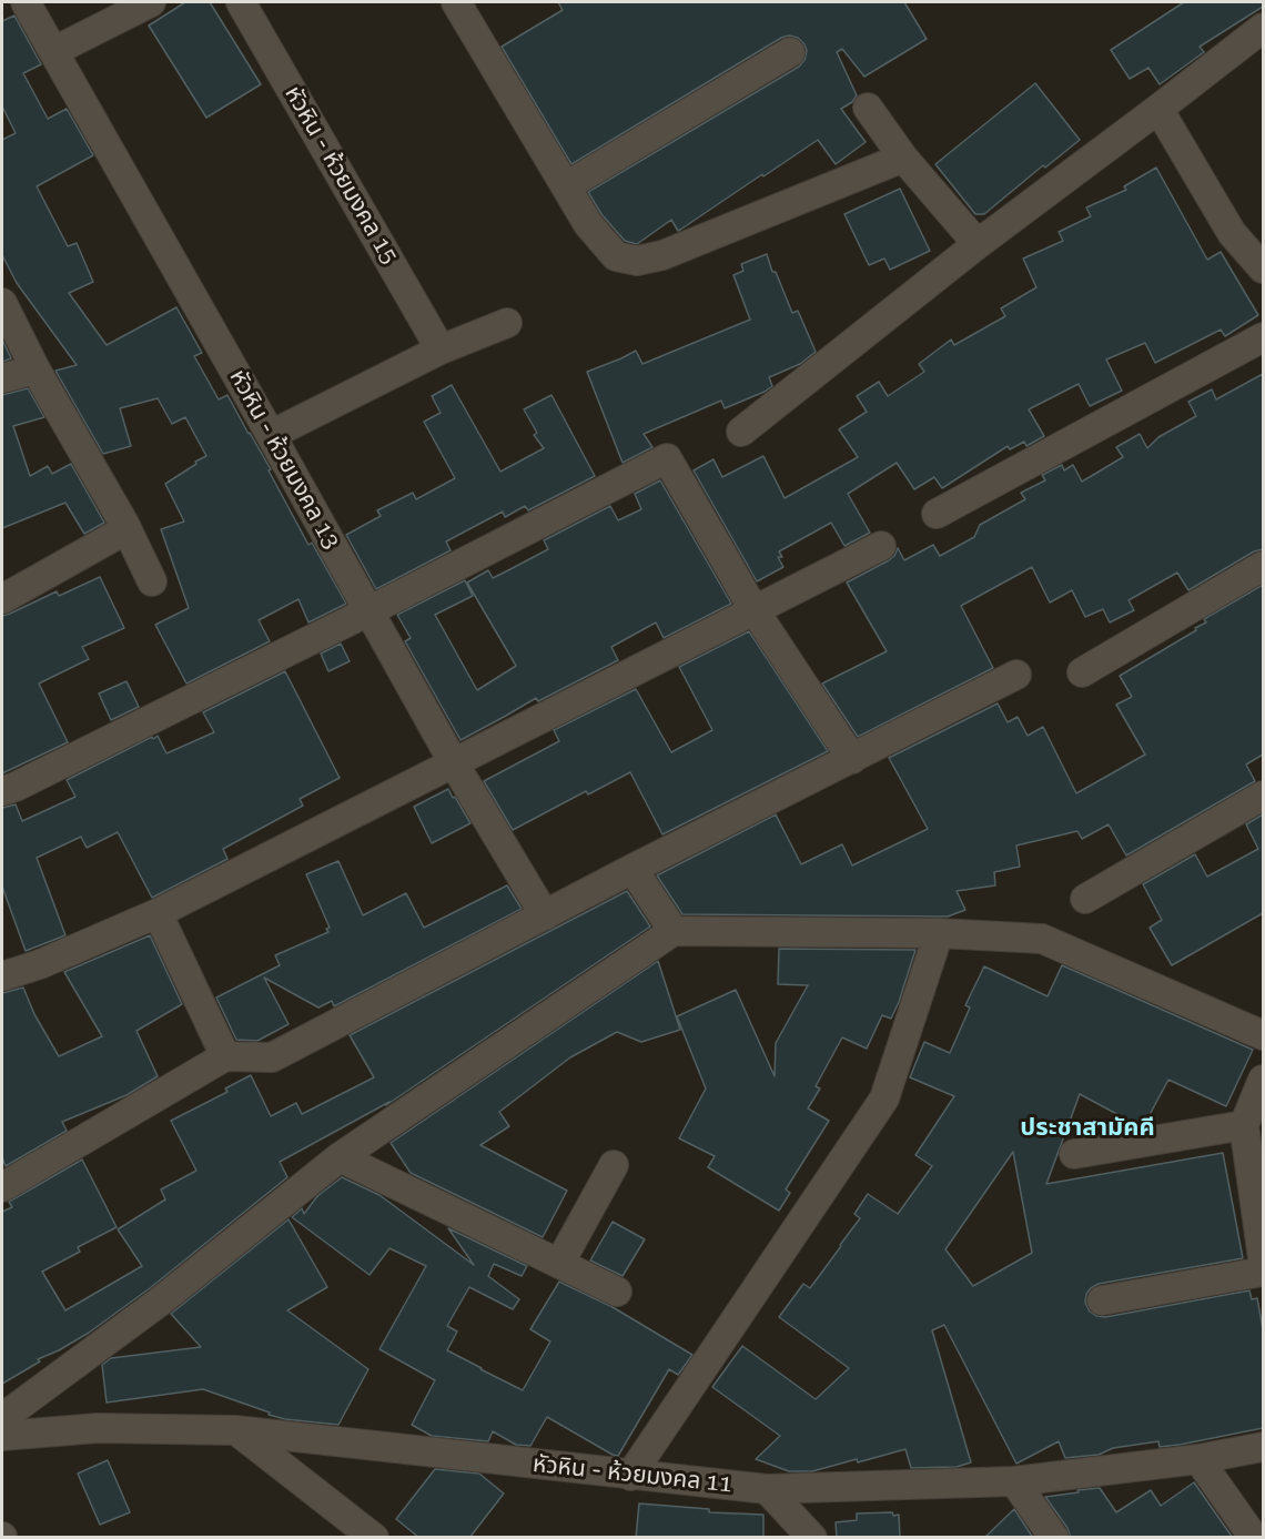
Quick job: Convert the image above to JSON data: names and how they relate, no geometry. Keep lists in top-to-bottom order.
{
  "streets": {
    "street": ["หัวหิน - ห้วยมงคล 15", "หัวหิน - ห้วยมงคล 13", "หัวหิน - ห้วยมงคล 11"]
  },
  "districts": ["ประชาสามัคคี"]
}
